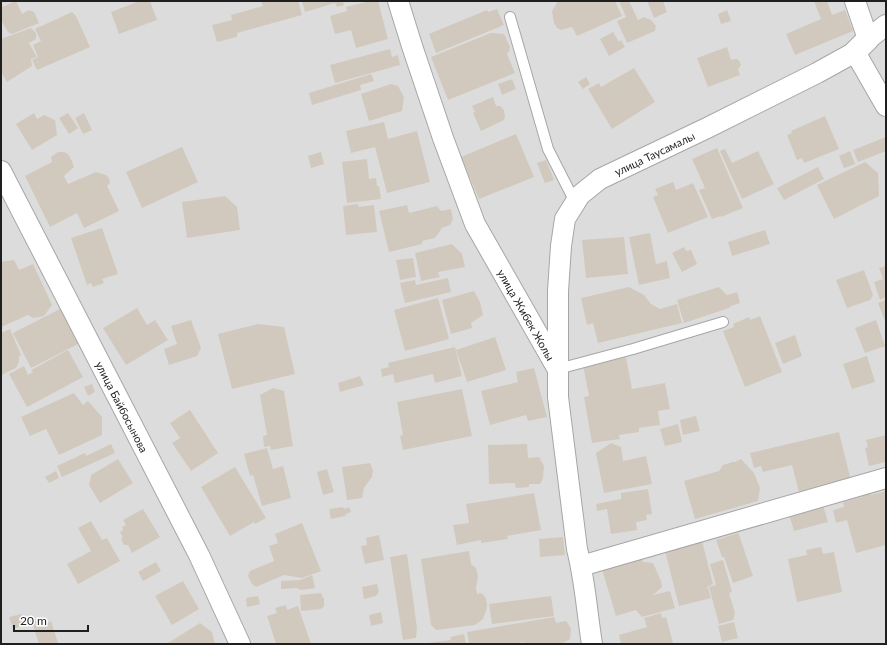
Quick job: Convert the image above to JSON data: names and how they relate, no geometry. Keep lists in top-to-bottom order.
{
  "streets": {
    "street": ["улица Таусамалы", "улица Жибек Жолы", "улица Байбосынова"]
  },
  "crossings": [
    ["улица Таусамалы", "улица Жибек Жолы"]
  ],
  "scale_bar": "20 m"
}
